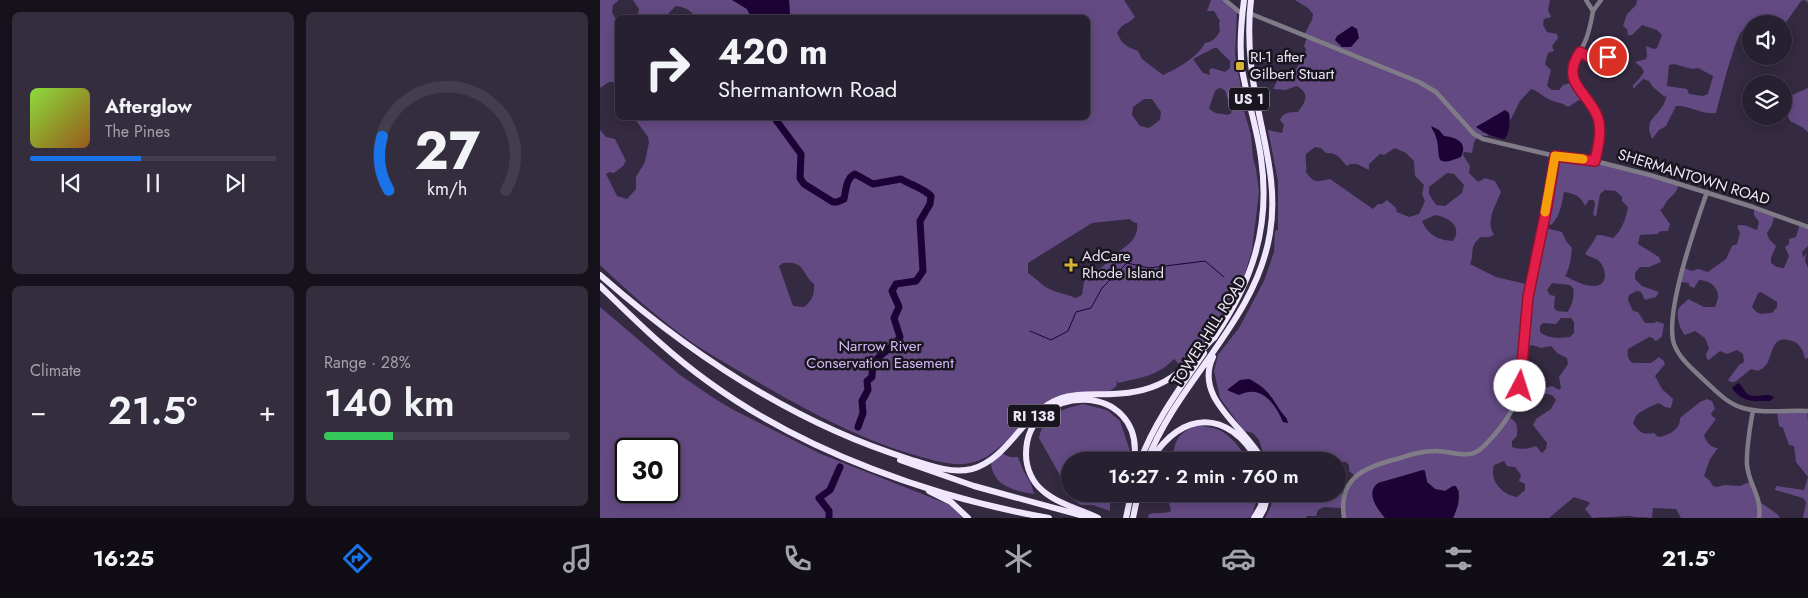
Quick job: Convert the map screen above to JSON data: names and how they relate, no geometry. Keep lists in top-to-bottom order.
{
  "streets": {
    "highway": ["US 1", "TOWER HILL ROAD", "RI 138"],
    "street": ["SHERMANTOWN ROAD"]
  },
  "crossings": [
    ["SHERMANTOWN ROAD", "TOWER HILL ROAD"],
    ["TOWER HILL ROAD", "RI 138"]
  ],
  "parks": ["Narrow River Conservation Easement"],
  "places": {
    "transit": ["RI-1 after Gilbert Stuart"],
    "health": ["AdCare Rhode Island"]
  },
  "page": {
    "turn": ["420 m", "Shermantown Road"],
    "song": ["Afterglow", "The Pines"],
    "tile": [
      "Climate",
      ["Range · 28%", "140 km"]
    ],
    "heat": ["−", "21.5°", "+"],
    "limit": "30",
    "trip": "16:27 · 2 min · 760 m",
    "tabs": ["16:25", "21.5°"],
    "gauge": ["27", "km/h"]
  }
}
